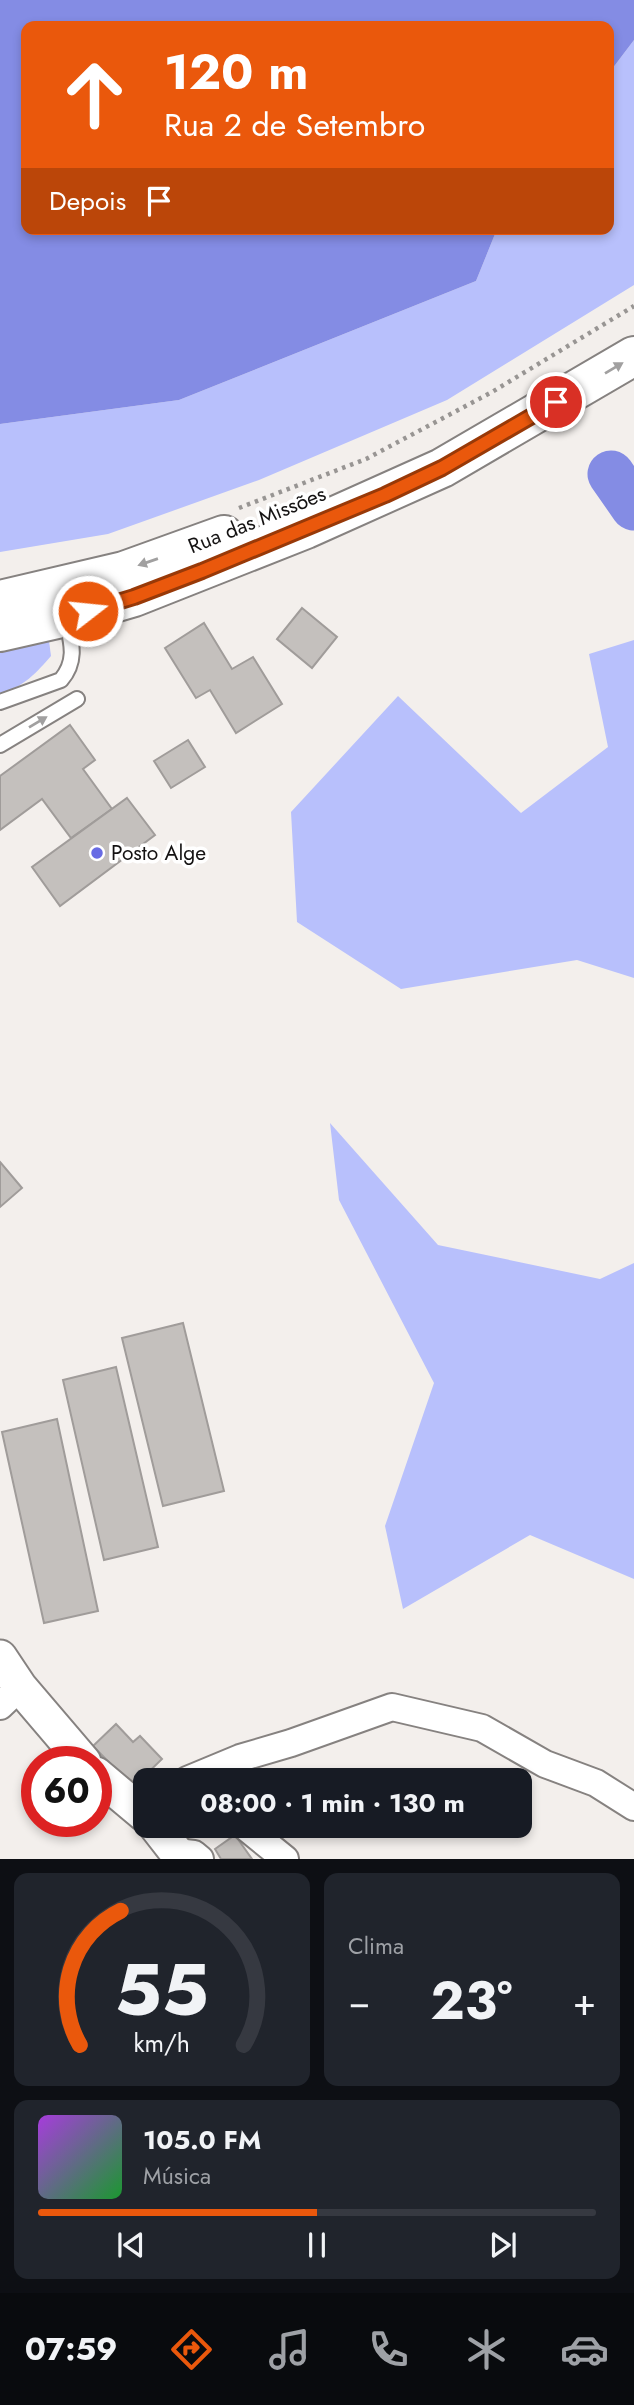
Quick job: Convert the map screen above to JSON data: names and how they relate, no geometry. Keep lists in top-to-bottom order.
{
  "streets": {
    "main road": ["Rua das Missões"]
  },
  "places": ["Posto Alge"],
  "page": {
    "turn": ["120 m", "Rua 2 de Setembro"],
    "then": "Depois",
    "limit": "60",
    "trip": "08:00 · 1 min · 130 m",
    "tile": "Clima",
    "heat": ["−", "23°", "+"],
    "song": ["105.0 FM", "Música"],
    "tabs": "07:59",
    "gauge": ["55", "km/h"]
  }
}
